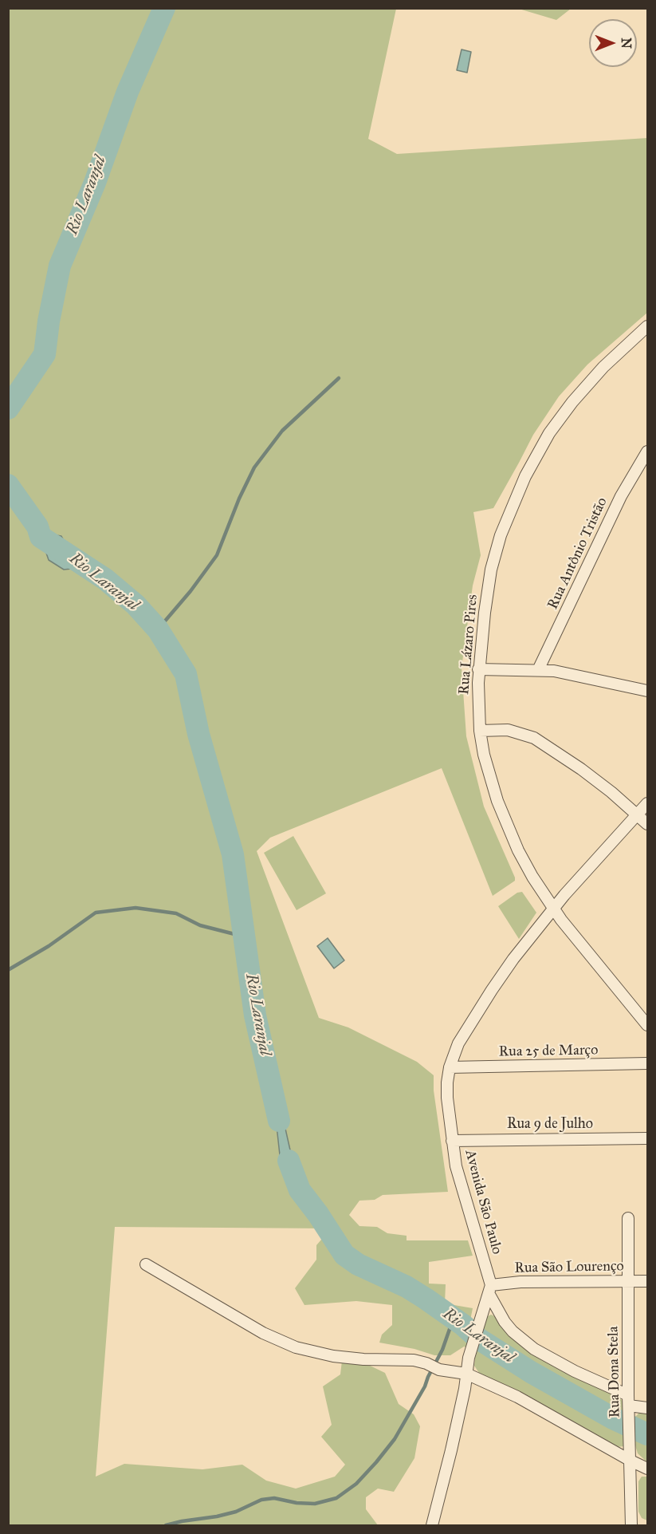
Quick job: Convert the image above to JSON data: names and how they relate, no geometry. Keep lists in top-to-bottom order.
{
  "streets": {
    "street": [
      "Rua Antônio Tristão",
      "Rua Lázaro Pires",
      "Rua 25 de Março",
      "Rua 9 de Julho",
      "Avenida São Paulo",
      "Rua São Lourenço",
      "Rua Dona Stela"
    ]
  },
  "crossings": [
    ["Rua Lázaro Pires", "Avenida São Paulo"],
    ["Rua 25 de Março", "Avenida São Paulo"],
    ["Rua 9 de Julho", "Avenida São Paulo"],
    ["Avenida São Paulo", "Rua São Lourenço"],
    ["Avenida São Paulo", "Rua Dona Stela"],
    ["Rua São Lourenço", "Rua Dona Stela"]
  ],
  "water": ["Rio Laranjal"],
  "north": "right"
}
